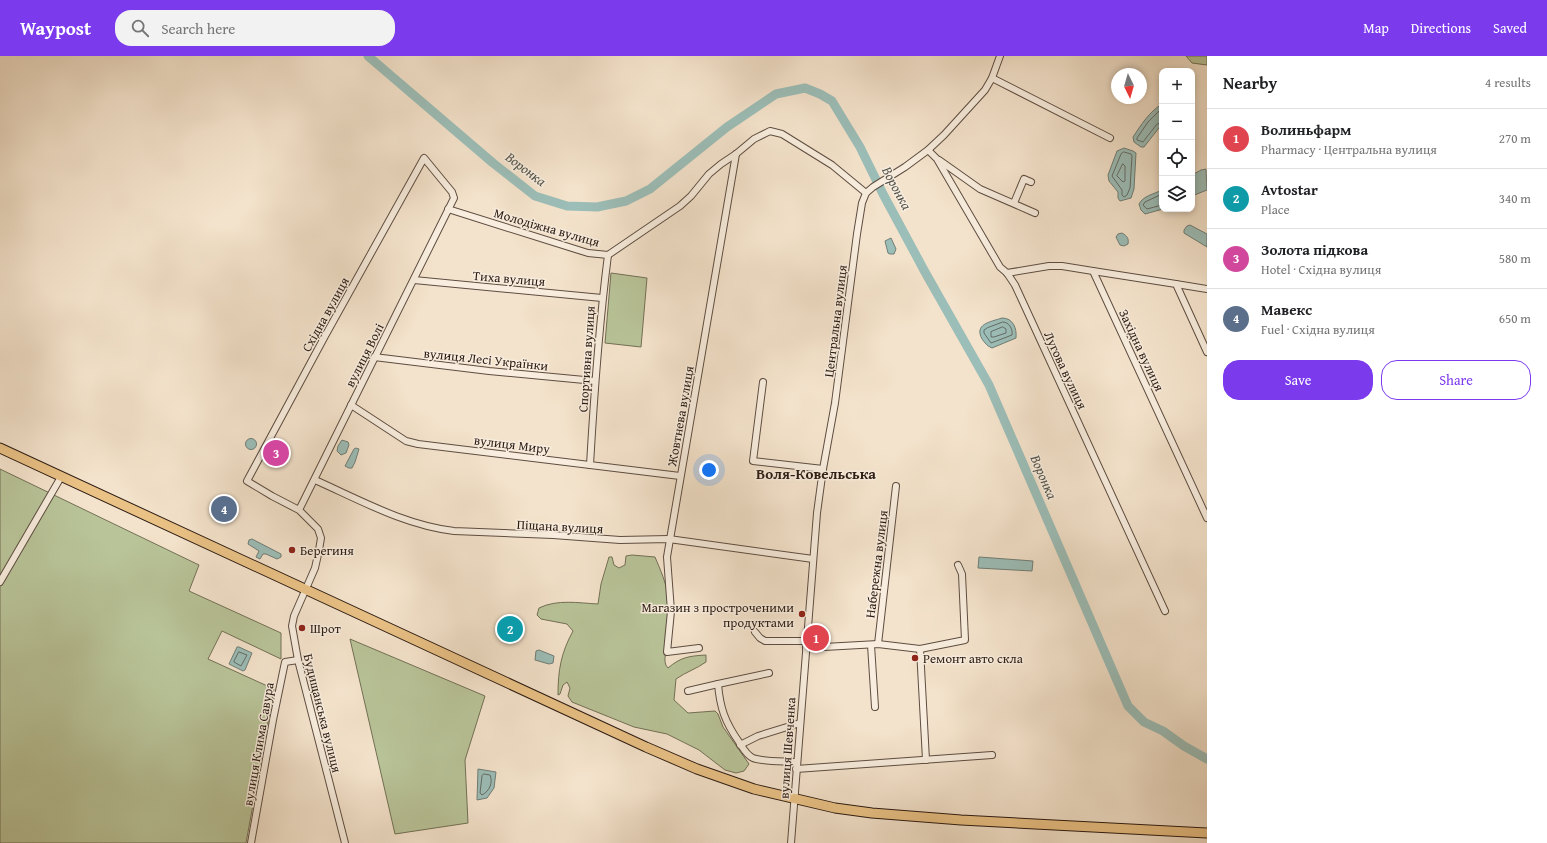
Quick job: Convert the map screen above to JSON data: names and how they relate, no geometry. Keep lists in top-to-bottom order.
{
  "streets": {
    "street": [
      "Молодіжна вулиця",
      "Тиха вулиця",
      "Східна вулиця",
      "Центральна вулиця",
      "Західна вулиця",
      "вулиця Волі",
      "вулиця Лесі Українки",
      "Спортивна вулиця",
      "Лугова вулиця",
      "Жовтнева вулиця",
      "вулиця Миру",
      "Піщана вулиця",
      "Набережна вулиця",
      "Будищанська вулиця",
      "вулиця Клима Савура",
      "вулиця Шевченка"
    ]
  },
  "crossings": [
    ["Молодіжна вулиця", "Центральна вулиця"],
    ["Молодіжна вулиця", "вулиця Волі"],
    ["Молодіжна вулиця", "Спортивна вулиця"],
    ["Молодіжна вулиця", "Жовтнева вулиця"],
    ["Тиха вулиця", "вулиця Волі"],
    ["Тиха вулиця", "Спортивна вулиця"],
    ["Східна вулиця", "вулиця Волі"],
    ["Східна вулиця", "Будищанська вулиця"],
    ["Центральна вулиця", "Лугова вулиця"],
    ["Центральна вулиця", "Піщана вулиця"],
    ["Центральна вулиця", "вулиця Шевченка"],
    ["вулиця Волі", "вулиця Лесі Українки"],
    ["вулиця Волі", "вулиця Миру"],
    ["вулиця Волі", "Піщана вулиця"],
    ["вулиця Волі", "Будищанська вулиця"],
    ["вулиця Лесі Українки", "Спортивна вулиця"],
    ["Спортивна вулиця", "вулиця Миру"],
    ["Жовтнева вулиця", "вулиця Миру"],
    ["Жовтнева вулиця", "Піщана вулиця"],
    ["Будищанська вулиця", "вулиця Клима Савура"]
  ],
  "districts": ["Воля-Ковельська"],
  "water": ["Воронка"],
  "places": [
    "Берегиня",
    "Магазин з простроченими продуктами",
    "Шрот",
    "Ремонт авто скла"
  ],
  "north": "bottom",
  "page": {
    "header": "Waypost",
    "search": "Search here",
    "nav": ["Map", "Directions", "Saved"],
    "heading": ["Nearby", "4 results"],
    "map_buttons": ["+", "−"],
    "list": [
      {
        "mark": "1",
        "name": "Волиньфарм",
        "note": "Pharmacy · Центральна вулиця",
        "value": "270 m"
      },
      {
        "mark": "2",
        "name": "Avtostar",
        "note": "Place",
        "value": "340 m"
      },
      {
        "mark": "3",
        "name": "Золота підкова",
        "note": "Hotel · Східна вулиця",
        "value": "580 m"
      },
      {
        "mark": "4",
        "name": "Мавекс",
        "note": "Fuel · Східна вулиця",
        "value": "650 m"
      }
    ],
    "buttons": ["Save", "Share"],
    "pins": [
      "3",
      "4",
      "2",
      "1"
    ]
  }
}
